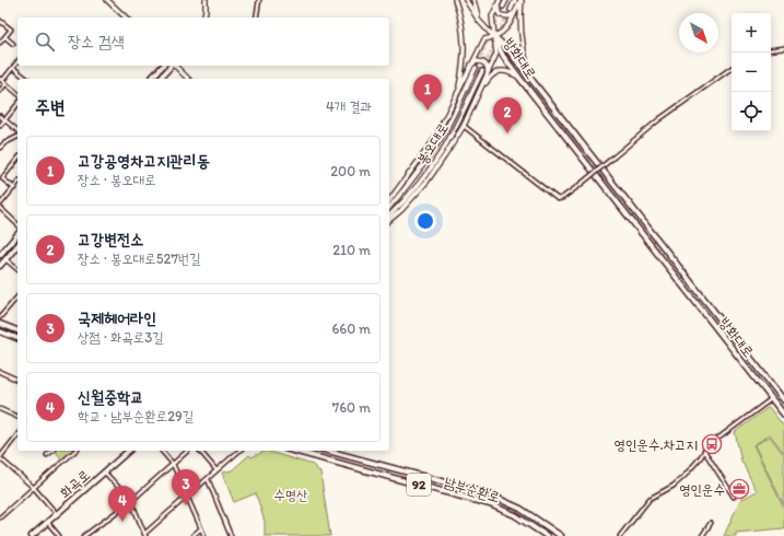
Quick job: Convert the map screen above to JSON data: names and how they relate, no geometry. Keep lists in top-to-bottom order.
{
  "streets": {
    "main road": [
      "방화대로",
      "화곡로",
      "92",
      "남부순환로"
    ],
    "street": ["봉오대로"]
  },
  "parks": ["수명산"],
  "places": {
    "bus stop": ["영인운수.차고지"],
    "office": ["영인운수"]
  },
  "north": "bottom right",
  "page": {
    "map_buttons": ["+", "−"],
    "search": "장소 검색",
    "pins": [
      "1",
      "2",
      "3",
      "4"
    ],
    "heading": ["주변", "4개 결과"],
    "list": [
      {
        "mark": "1",
        "name": "고강공영차고지관리동",
        "note": "장소 · 봉오대로",
        "value": "200 m"
      },
      {
        "mark": "2",
        "name": "고강변전소",
        "note": "장소 · 봉오대로527번길",
        "value": "210 m"
      },
      {
        "mark": "3",
        "name": "국제헤어라인",
        "note": "상점 · 화곡로3길",
        "value": "660 m"
      },
      {
        "mark": "4",
        "name": "신월중학교",
        "note": "학교 · 남부순환로29길",
        "value": "760 m"
      }
    ]
  }
}
